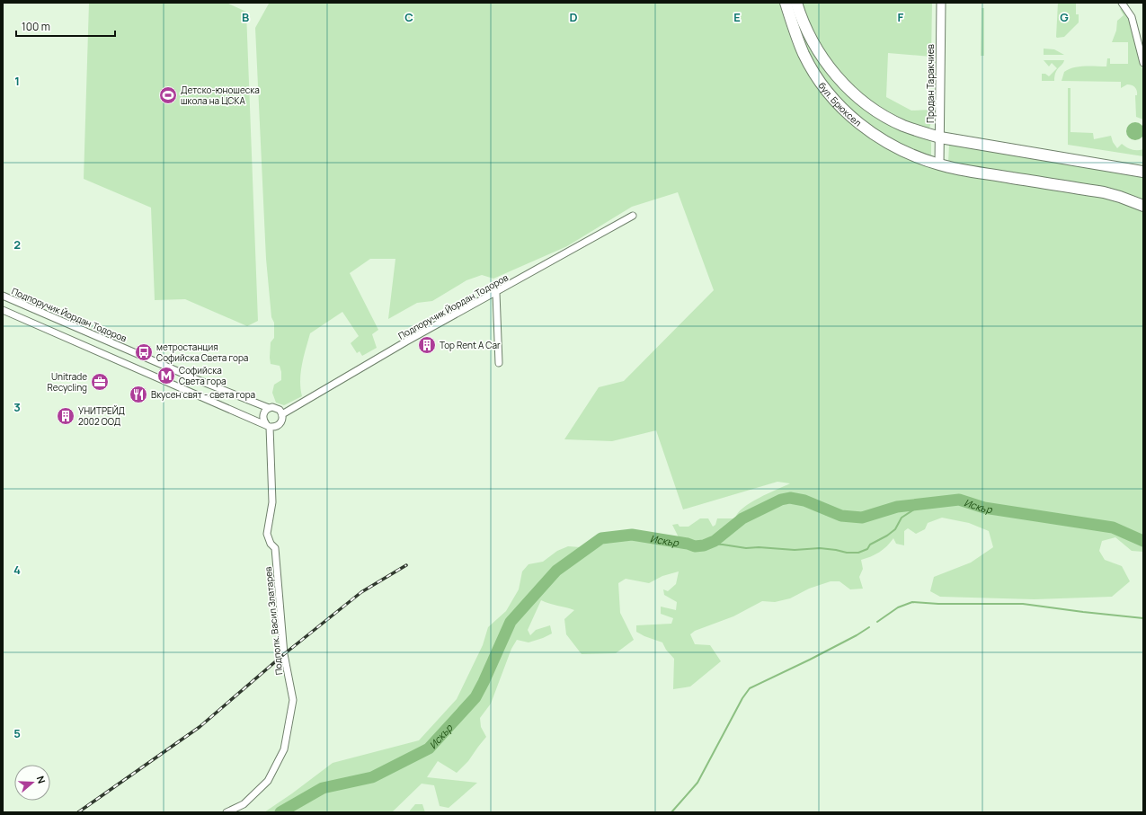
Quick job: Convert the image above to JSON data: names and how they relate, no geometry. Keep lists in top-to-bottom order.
{
  "streets": {
    "main road": ["бул. Брюксел"],
    "street": ["Продан Таракчиев", "Подпоручик Йордан Тодоров", "Подполк. Васил Златарев"]
  },
  "crossings": [
    ["Продан Таракчиев", "бул. Брюксел"],
    ["Подпоручик Йордан Тодоров", "Подполк. Васил Златарев"]
  ],
  "water": ["Искър"],
  "places": {
    "sports": ["Детско-юношеска школа на ЦСКА"],
    "building": ["Top Rent A Car", "УНИТРЕЙД 2002 ООД"],
    "bus stop": ["метростанция Софийска Света гора"],
    "metro station": ["Софийска Света гора"],
    "office": ["Unitrade Recycling"],
    "restaurant": ["Вкусен свят - света гора"]
  },
  "scale_bar": "100 m",
  "north": "right",
  "grid": {
    "columns": [
      "B",
      "C",
      "D",
      "E",
      "F",
      "G"
    ],
    "rows": [
      "1",
      "2",
      "3",
      "4",
      "5"
    ]
  }
}
